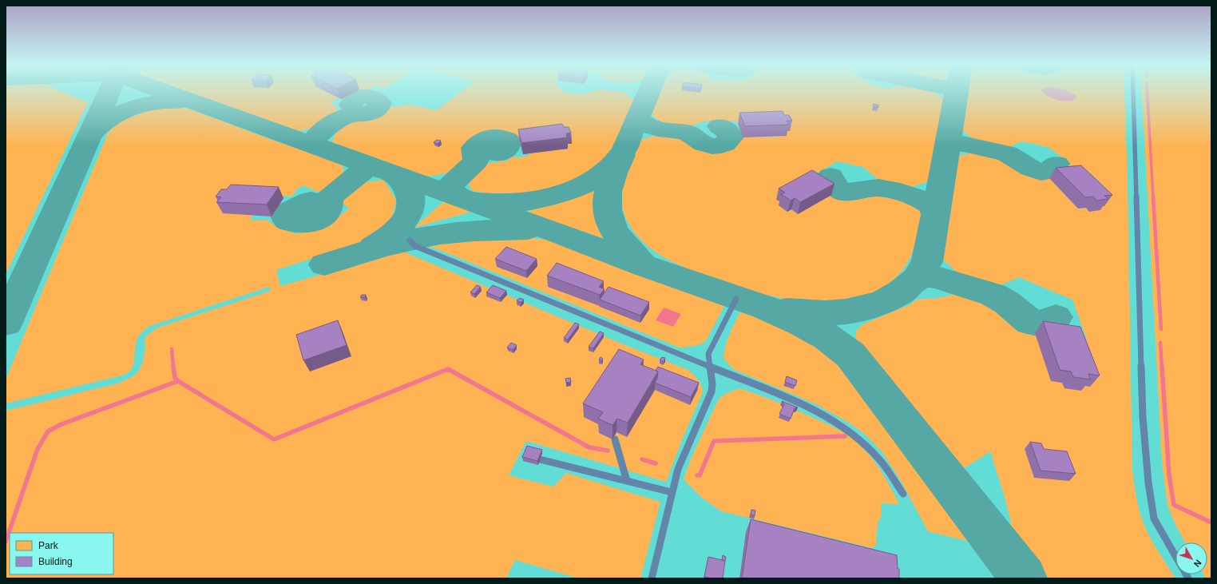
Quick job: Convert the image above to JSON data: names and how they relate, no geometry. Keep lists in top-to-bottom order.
{
  "legend": ["Park", "Building"],
  "north": "bottom right"
}
